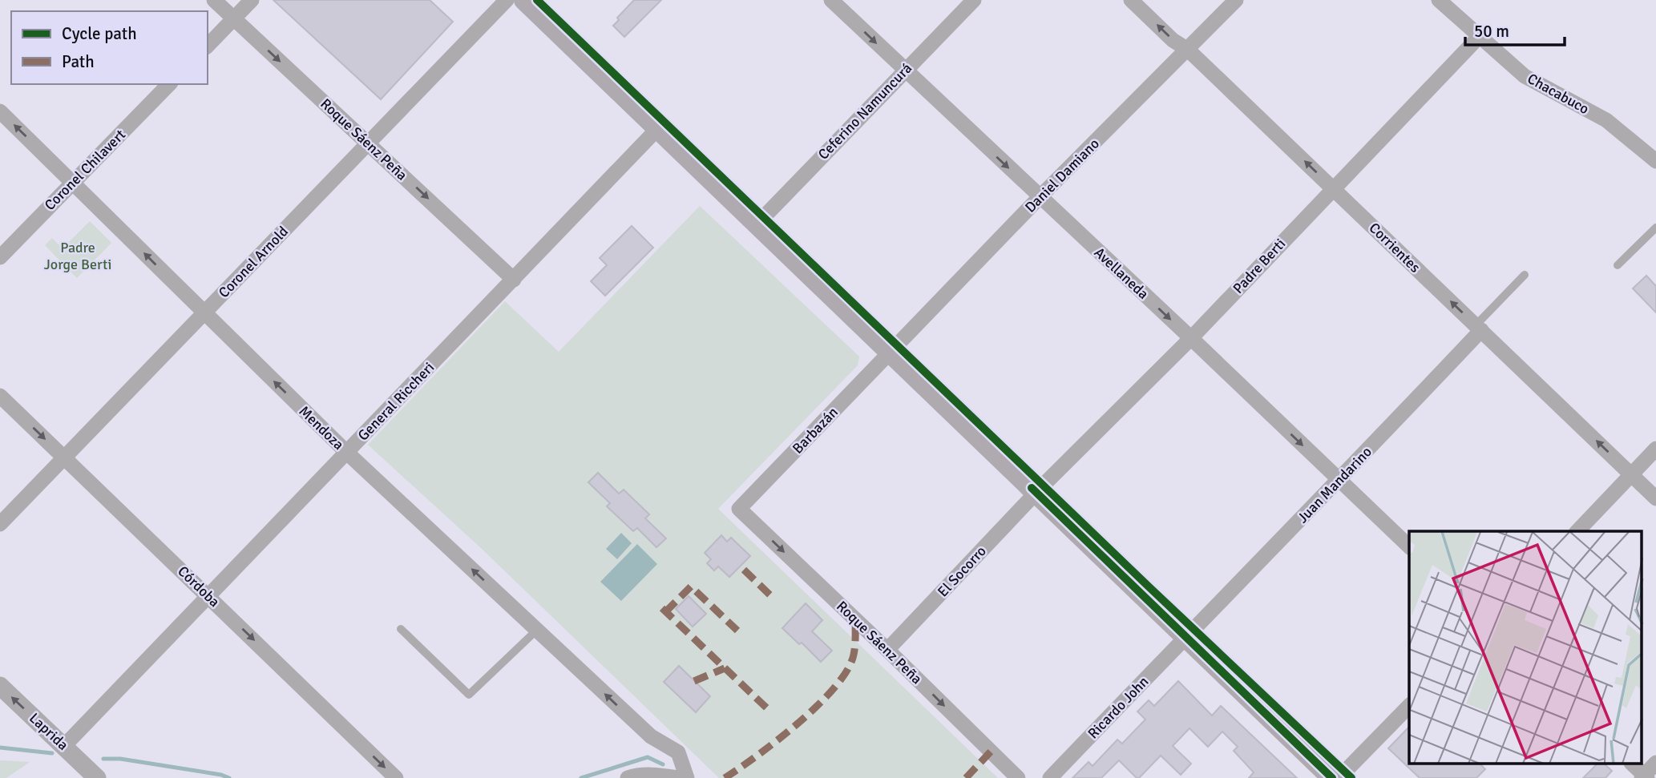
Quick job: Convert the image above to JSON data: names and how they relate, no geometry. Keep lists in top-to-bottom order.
{
  "streets": {
    "street": [
      "Chacabuco",
      "Ceferino Namuncurá",
      "Roque Sáenz Peña",
      "Coronel Chilavert",
      "Daniel Damiano",
      "Corrientes",
      "Coronel Arnold",
      "Padre Berti",
      "Avellaneda",
      "General Riccheri",
      "Mendoza",
      "Barbazán",
      "Juan Mandarino",
      "El Socorro",
      "Córdoba",
      "Ricardo John",
      "Laprida"
    ]
  },
  "crossings": [
    ["Chacabuco", "Padre Berti"],
    ["Ceferino Namuncurá", "Avellaneda"],
    ["Roque Sáenz Peña", "Coronel Arnold"],
    ["Roque Sáenz Peña", "General Riccheri"],
    ["Roque Sáenz Peña", "Barbazán"],
    ["Roque Sáenz Peña", "El Socorro"],
    ["Coronel Chilavert", "Mendoza"],
    ["Daniel Damiano", "Corrientes"],
    ["Daniel Damiano", "Avellaneda"],
    ["Daniel Damiano", "Barbazán"],
    ["Corrientes", "Padre Berti"],
    ["Corrientes", "Juan Mandarino"],
    ["Coronel Arnold", "Mendoza"],
    ["Coronel Arnold", "Córdoba"],
    ["Padre Berti", "Avellaneda"],
    ["Padre Berti", "El Socorro"],
    ["Avellaneda", "Juan Mandarino"],
    ["General Riccheri", "Mendoza"],
    ["General Riccheri", "Córdoba"],
    ["General Riccheri", "Laprida"],
    ["Juan Mandarino", "Ricardo John"]
  ],
  "one_way": [
    "Roque Sáenz Peña",
    "Corrientes",
    "Avellaneda",
    "Mendoza",
    "Córdoba",
    "Laprida"
  ],
  "parks": ["Padre Jorge Berti"],
  "legend": ["Cycle path", "Path"],
  "scale_bar": "50 m"
}
